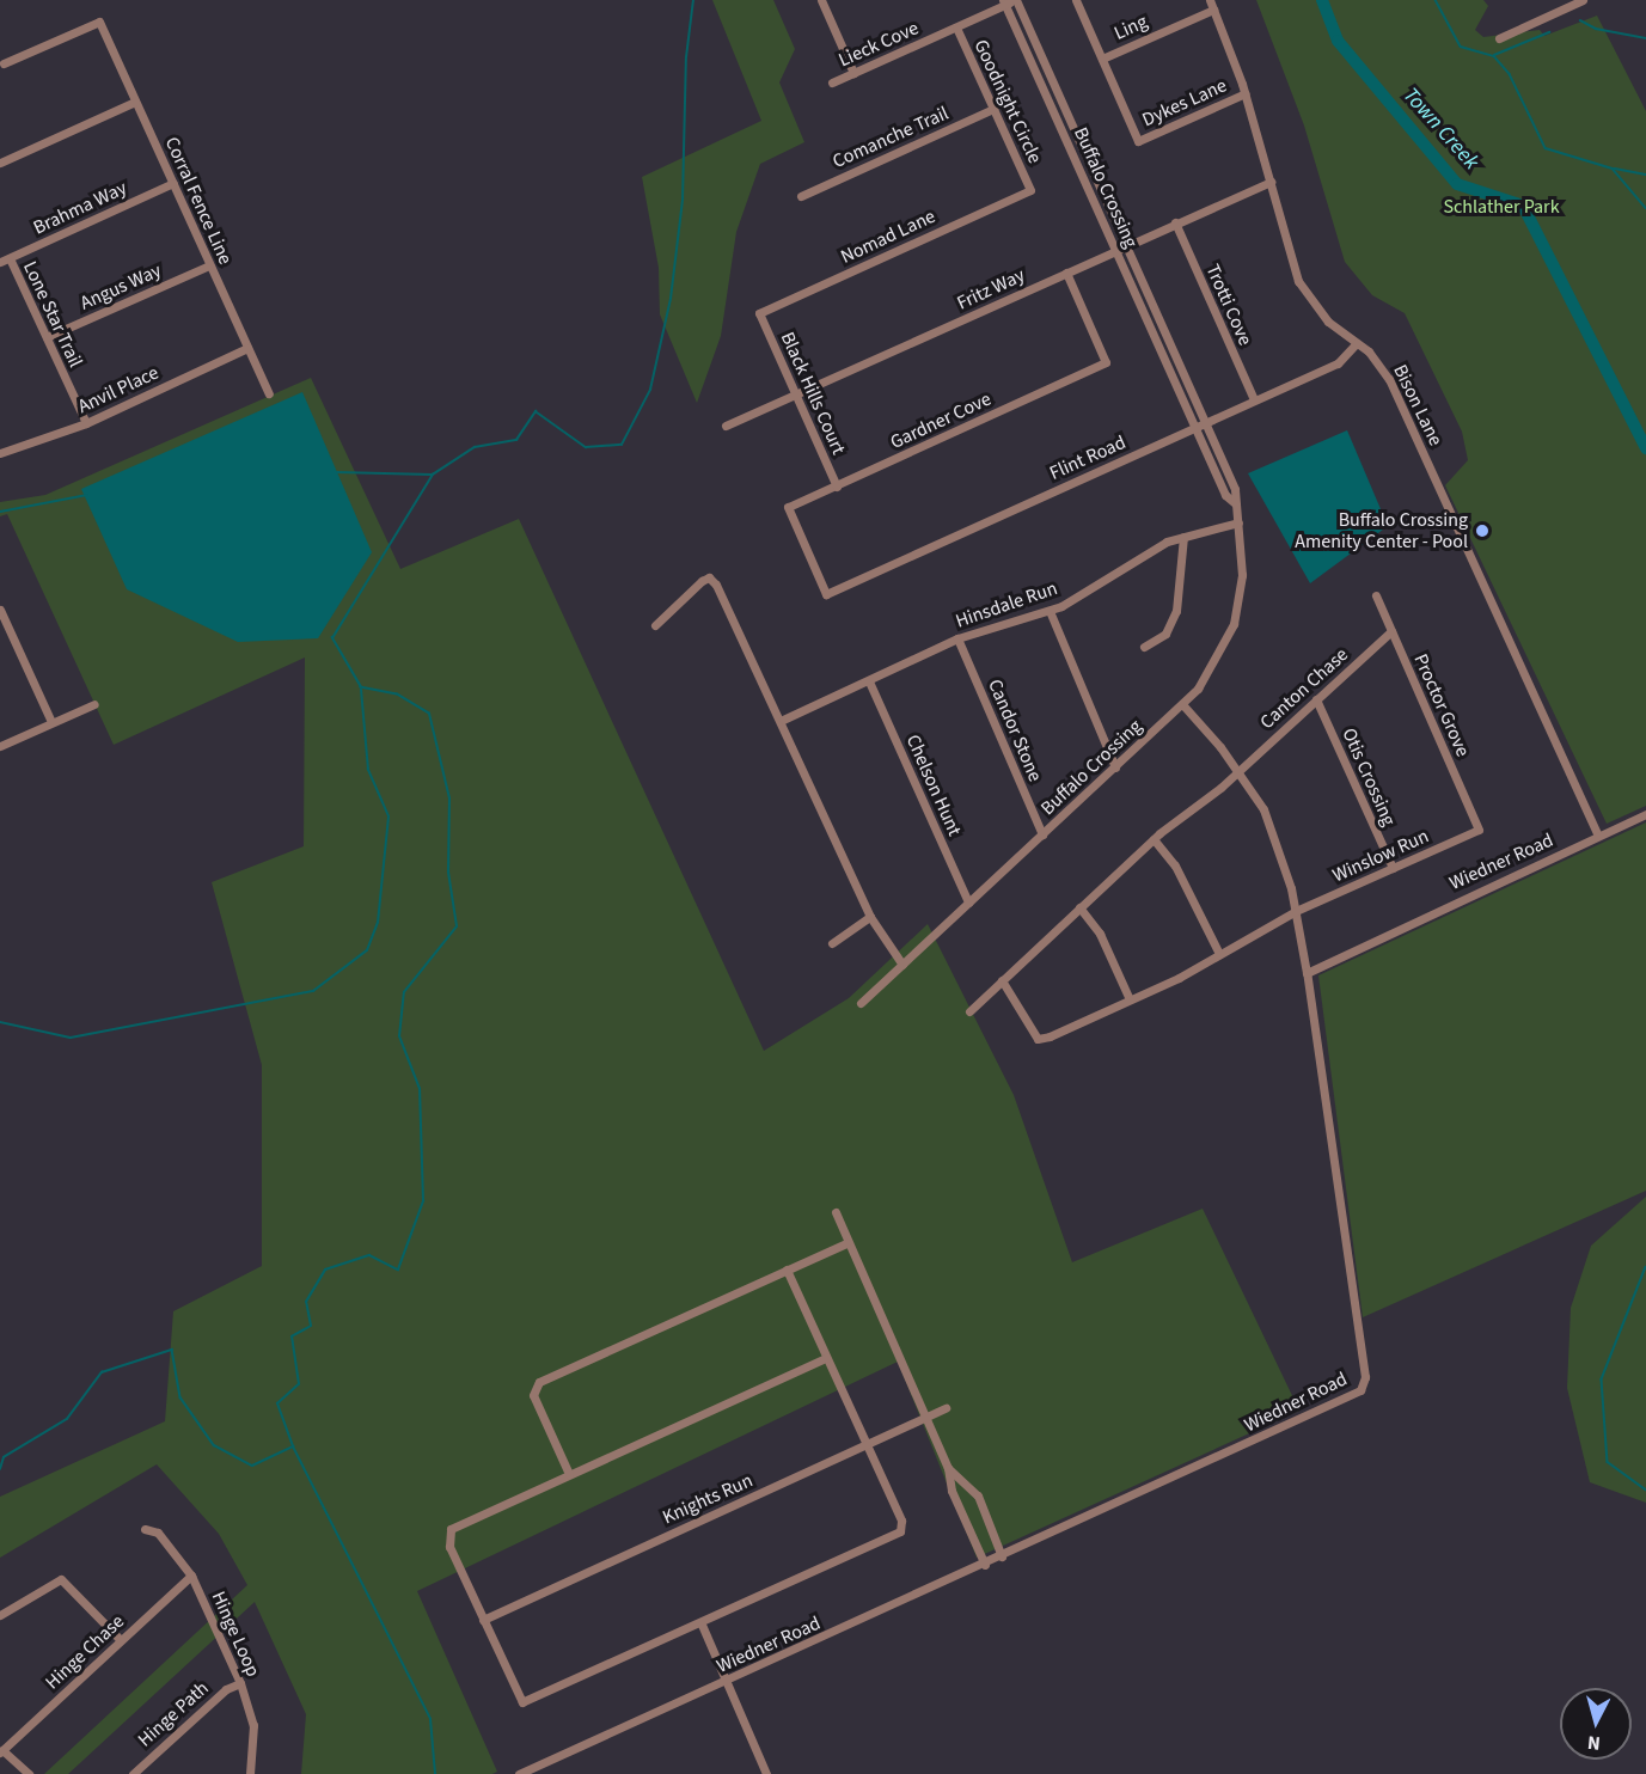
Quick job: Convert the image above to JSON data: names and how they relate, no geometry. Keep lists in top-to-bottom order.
{
  "streets": {
    "street": [
      "Ling",
      "Lieck Cove",
      "Goodnight Circle",
      "Dykes Lane",
      "Comanche Trail",
      "Buffalo Crossing",
      "Corral Fence Line",
      "Brahma Way",
      "Nomad Lane",
      "Angus Way",
      "Fritz Way",
      "Trotti Cove",
      "Lone Star Trail",
      "Anvil Place",
      "Black Hills Court",
      "Bison Lane",
      "Gardner Cove",
      "Flint Road",
      "Hinsdale Run",
      "Canton Chase",
      "Proctor Grove",
      "Candor Stone",
      "Otis Crossing",
      "Chelson Hunt",
      "Winslow Run",
      "Wiedner Road",
      "Knights Run",
      "Hinge Loop",
      "Hinge Chase",
      "Hinge Path"
    ]
  },
  "crossings": [
    ["Ling", "Dykes Lane"],
    ["Ling", "Bison Lane"],
    ["Lieck Cove", "Goodnight Circle"],
    ["Lieck Cove", "Buffalo Crossing"],
    ["Goodnight Circle", "Comanche Trail"],
    ["Goodnight Circle", "Nomad Lane"],
    ["Dykes Lane", "Bison Lane"],
    ["Buffalo Crossing", "Fritz Way"],
    ["Buffalo Crossing", "Flint Road"],
    ["Buffalo Crossing", "Hinsdale Run"],
    ["Buffalo Crossing", "Candor Stone"],
    ["Buffalo Crossing", "Chelson Hunt"],
    ["Corral Fence Line", "Brahma Way"],
    ["Corral Fence Line", "Angus Way"],
    ["Corral Fence Line", "Anvil Place"],
    ["Brahma Way", "Lone Star Trail"],
    ["Nomad Lane", "Black Hills Court"],
    ["Angus Way", "Lone Star Trail"],
    ["Fritz Way", "Trotti Cove"],
    ["Fritz Way", "Black Hills Court"],
    ["Fritz Way", "Bison Lane"],
    ["Fritz Way", "Gardner Cove"],
    ["Trotti Cove", "Flint Road"],
    ["Lone Star Trail", "Anvil Place"],
    ["Black Hills Court", "Gardner Cove"],
    ["Bison Lane", "Flint Road"],
    ["Bison Lane", "Wiedner Road"],
    ["Gardner Cove", "Flint Road"],
    ["Hinsdale Run", "Candor Stone"],
    ["Hinsdale Run", "Chelson Hunt"],
    ["Canton Chase", "Proctor Grove"],
    ["Canton Chase", "Otis Crossing"],
    ["Canton Chase", "Winslow Run"],
    ["Proctor Grove", "Winslow Run"],
    ["Otis Crossing", "Winslow Run"],
    ["Hinge Loop", "Hinge Chase"],
    ["Hinge Loop", "Hinge Path"]
  ],
  "water": ["Town Creek"],
  "parks": ["Schlather Park"],
  "places": ["Buffalo Crossing Amenity Center - Pool"],
  "north": "bottom"
}
